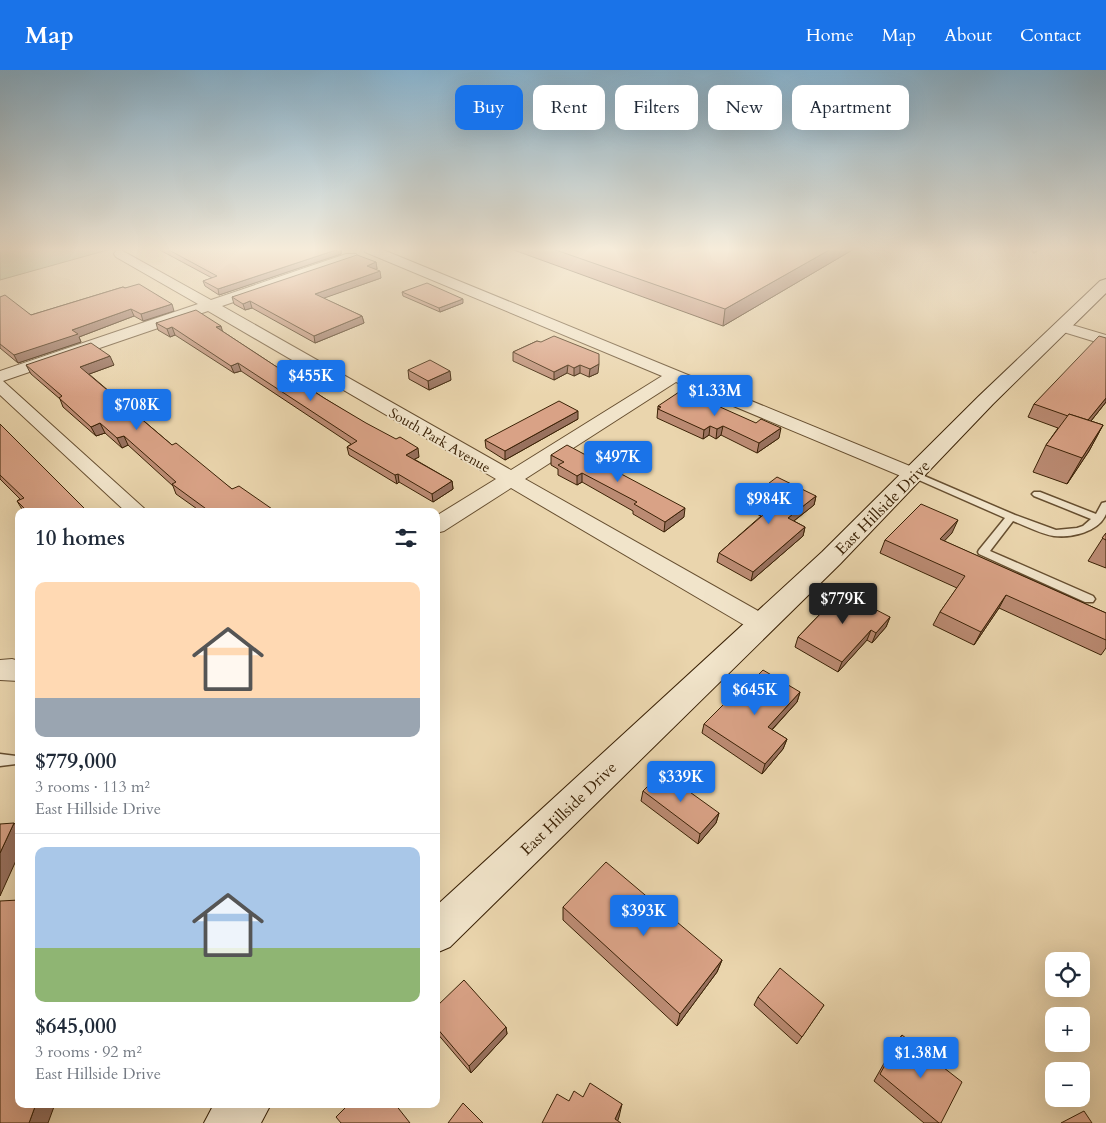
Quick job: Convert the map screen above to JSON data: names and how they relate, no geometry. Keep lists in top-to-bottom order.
{
  "streets": {
    "main road": ["East Hillside Drive"],
    "street": ["South Park Avenue"]
  },
  "crossings": [
    ["South Park Avenue", "East Hillside Drive"]
  ],
  "page": {
    "header": "Map",
    "nav": [
      "Home",
      "Map",
      "About",
      "Contact"
    ],
    "chip": [
      "Buy",
      "Rent",
      "Filters",
      "New",
      "Apartment"
    ],
    "price": [
      "$455K",
      "$1.33M",
      "$708K",
      "$497K",
      "$984K",
      "$779K",
      "$645K",
      "$339K",
      "$393K",
      "$1.38M"
    ],
    "heading": "10 homes",
    "list": [
      {
        "name": "$779,000",
        "note": "3 rooms · 113 m² · East Hillside Drive"
      },
      {
        "name": "$645,000",
        "note": "3 rooms · 92 m² · East Hillside Drive"
      }
    ],
    "map_buttons": ["+", "−"]
  }
}
